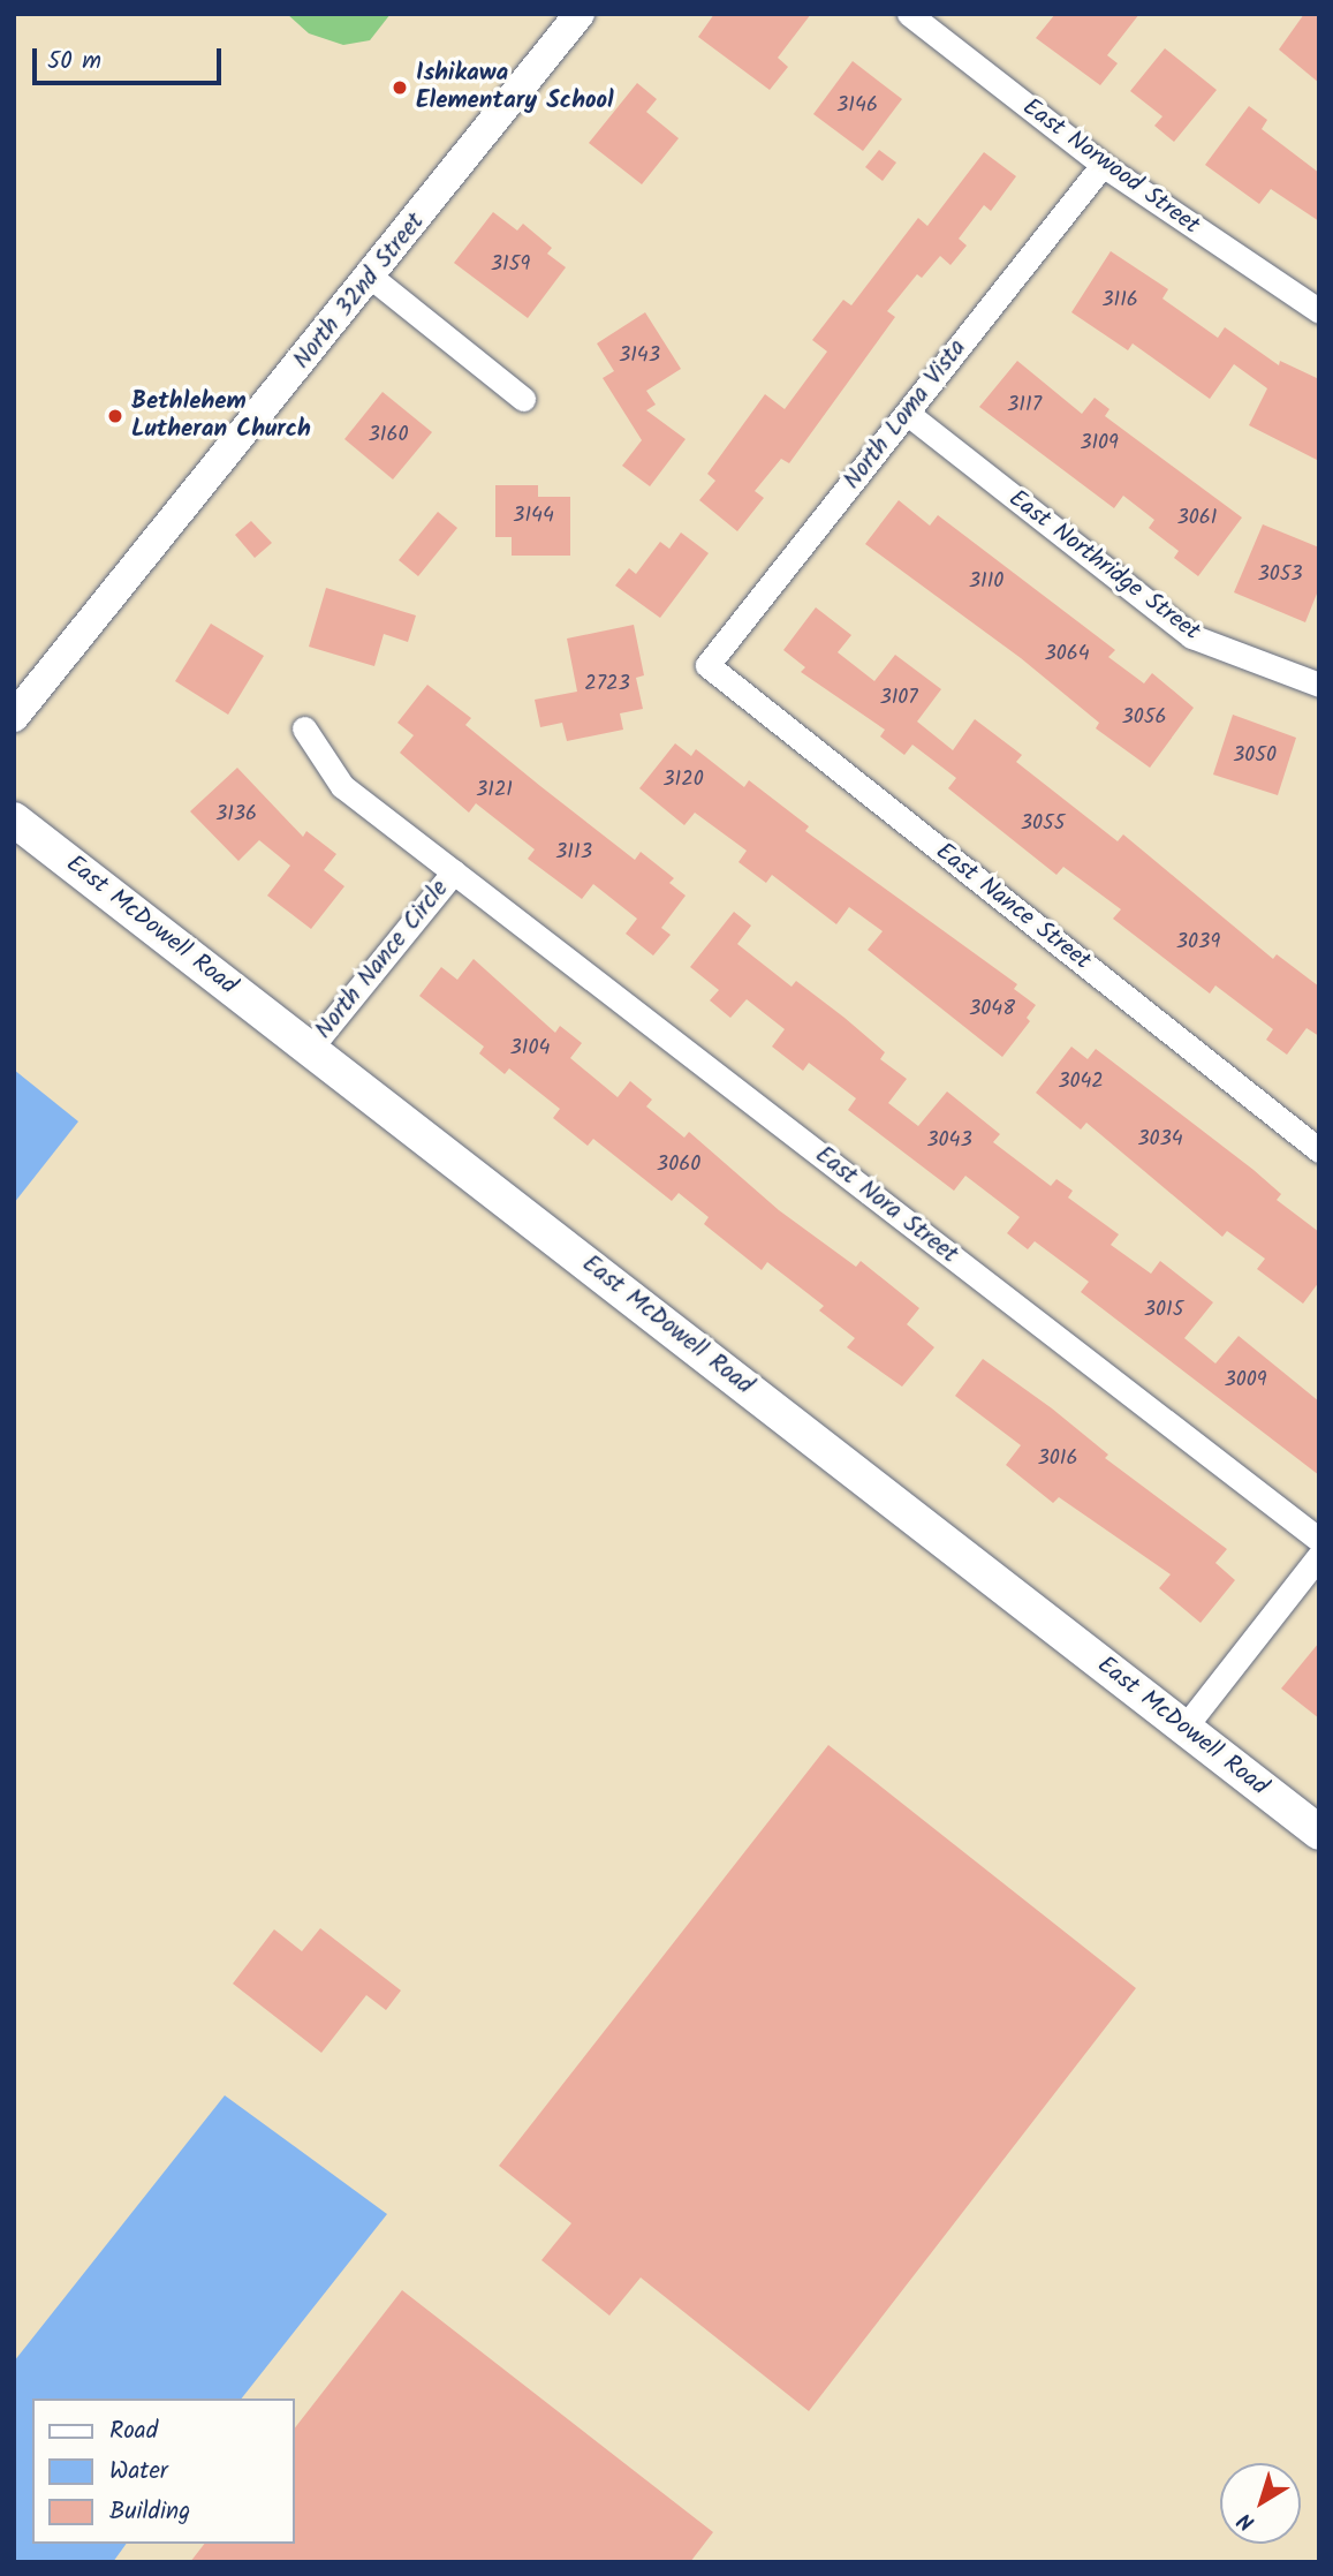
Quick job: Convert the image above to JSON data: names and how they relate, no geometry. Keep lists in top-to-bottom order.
{
  "streets": {
    "main road": ["East McDowell Road"],
    "street": [
      "East Norwood Street",
      "North 32nd Street",
      "North Loma Vista",
      "East Northridge Street",
      "East Nance Street",
      "North Nance Circle",
      "East Nora Street"
    ]
  },
  "crossings": [
    ["East Norwood Street", "North Loma Vista"],
    ["North Loma Vista", "East Northridge Street"],
    ["North Loma Vista", "East Nance Street"],
    ["East McDowell Road", "North Nance Circle"],
    ["North Nance Circle", "East Nora Street"]
  ],
  "places": ["Ishikawa Elementary School", "Bethlehem Lutheran Church"],
  "house_numbers": [
    "3146",
    "3159",
    "3116",
    "3143",
    "3117",
    "3160",
    "3109",
    "3144",
    "3061",
    "3053",
    "3110",
    "3064",
    "2723",
    "3107",
    "3056",
    "3050",
    "3120",
    "3121",
    "3136",
    "3055",
    "3113",
    "3039",
    "3048",
    "3104",
    "3042",
    "3034",
    "3043",
    "3060",
    "3015",
    "3009",
    "3016"
  ],
  "legend": ["Road", "Water", "Building"],
  "scale_bar": "50 m",
  "north": "bottom left"
}
